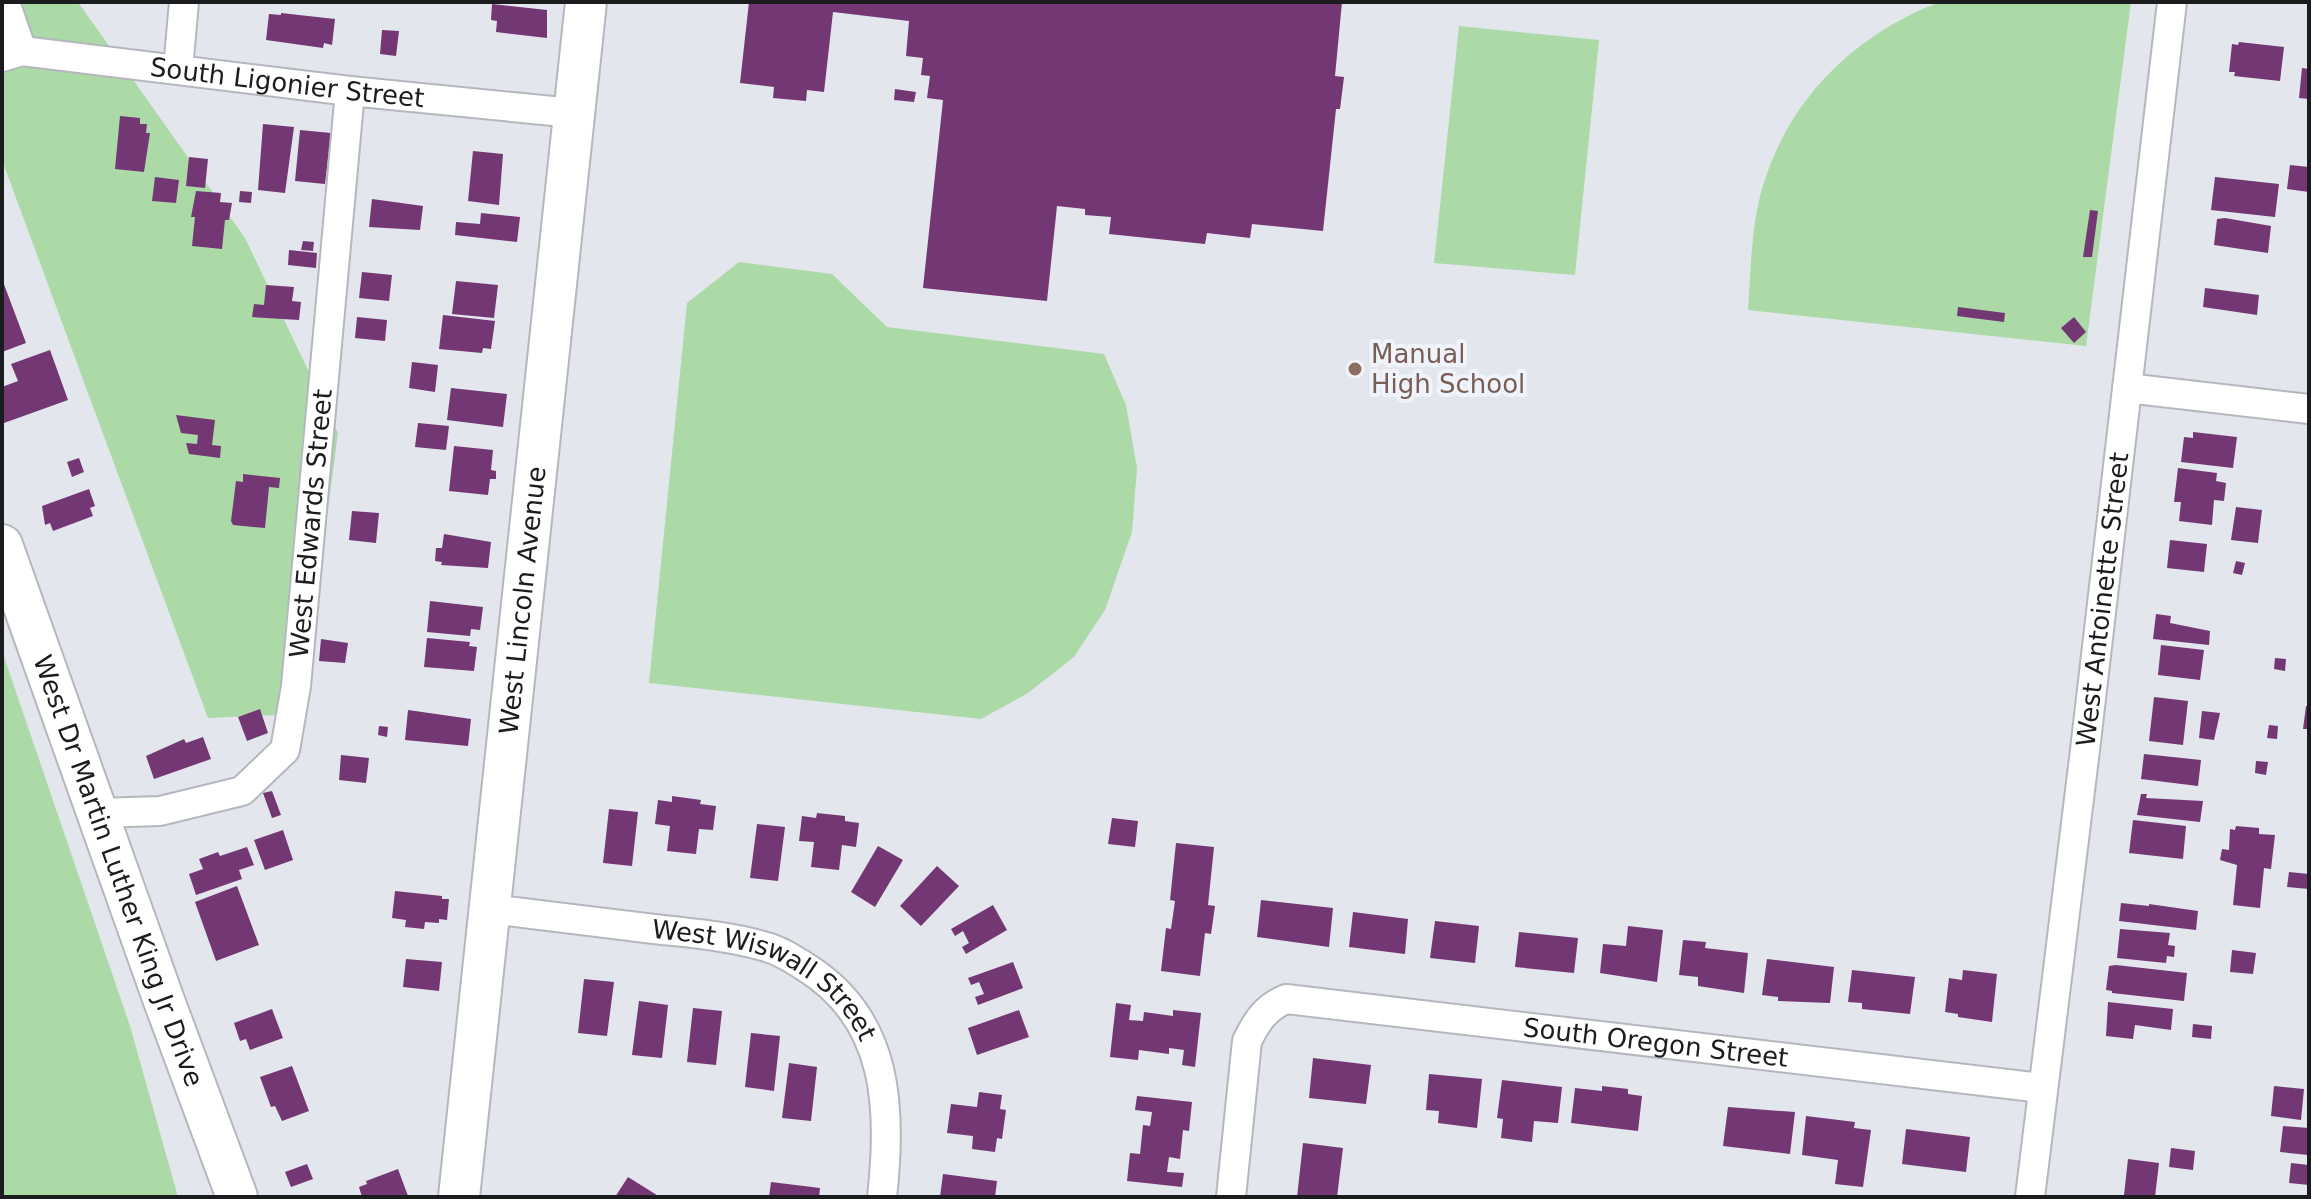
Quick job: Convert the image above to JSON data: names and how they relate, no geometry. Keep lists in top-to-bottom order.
{
  "streets": {
    "main road": ["West Lincoln Avenue", "West Dr Martin Luther King Jr Drive"],
    "street": [
      "South Ligonier Street",
      "West Edwards Street",
      "West Antoinette Street",
      "West Wiswall Street",
      "South Oregon Street"
    ]
  },
  "crossings": [
    ["South Ligonier Street", "West Edwards Street"],
    ["South Ligonier Street", "West Lincoln Avenue"],
    ["West Edwards Street", "West Dr Martin Luther King Jr Drive"],
    ["West Lincoln Avenue", "West Wiswall Street"],
    ["West Antoinette Street", "South Oregon Street"]
  ],
  "places": ["Manual High School"]
}
